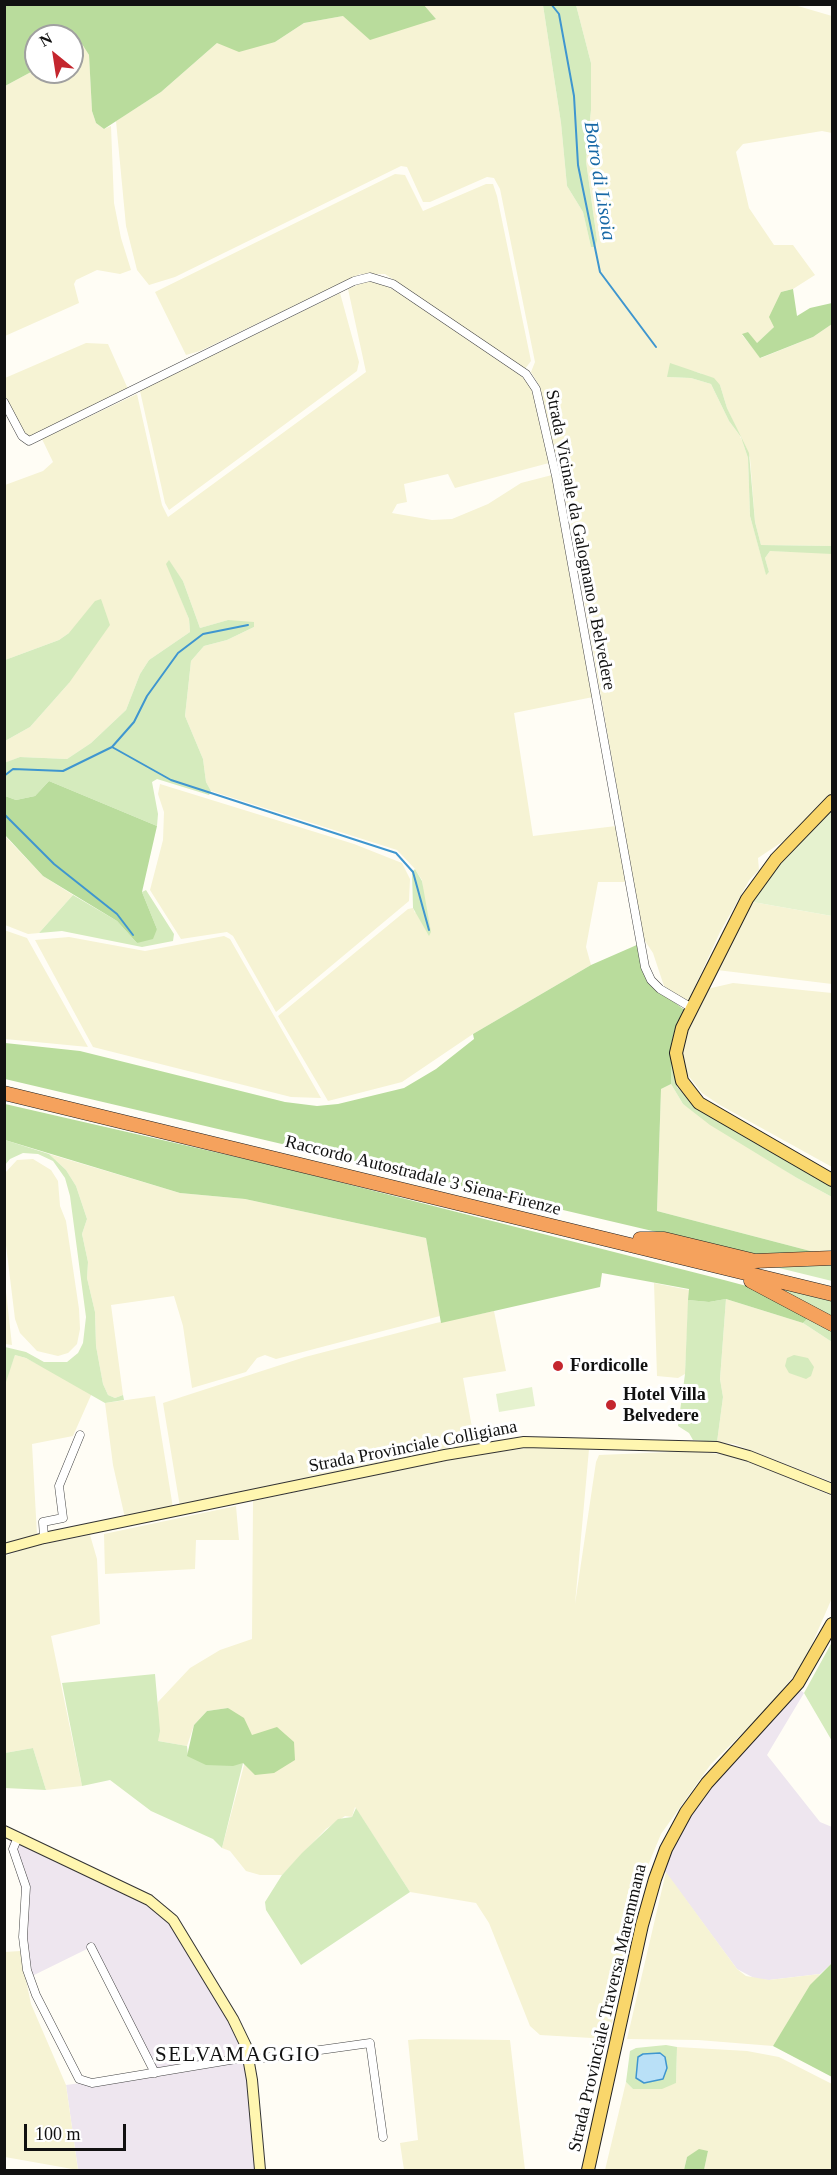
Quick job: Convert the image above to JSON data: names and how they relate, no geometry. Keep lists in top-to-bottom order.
{
  "streets": {
    "highway": ["Raccordo Autostradale 3 Siena-Firenze"],
    "main road": ["Strada Provinciale Colligiana", "Strada Provinciale Traversa Maremmana"],
    "street": ["Strada Vicinale da Galognano a Belvedere"]
  },
  "districts": ["SELVAMAGGIO"],
  "water": ["Botro di Lisoia"],
  "places": ["Fordicolle", "Hotel Villa Belvedere"],
  "scale_bar": "100 m",
  "north": "top left"
}
